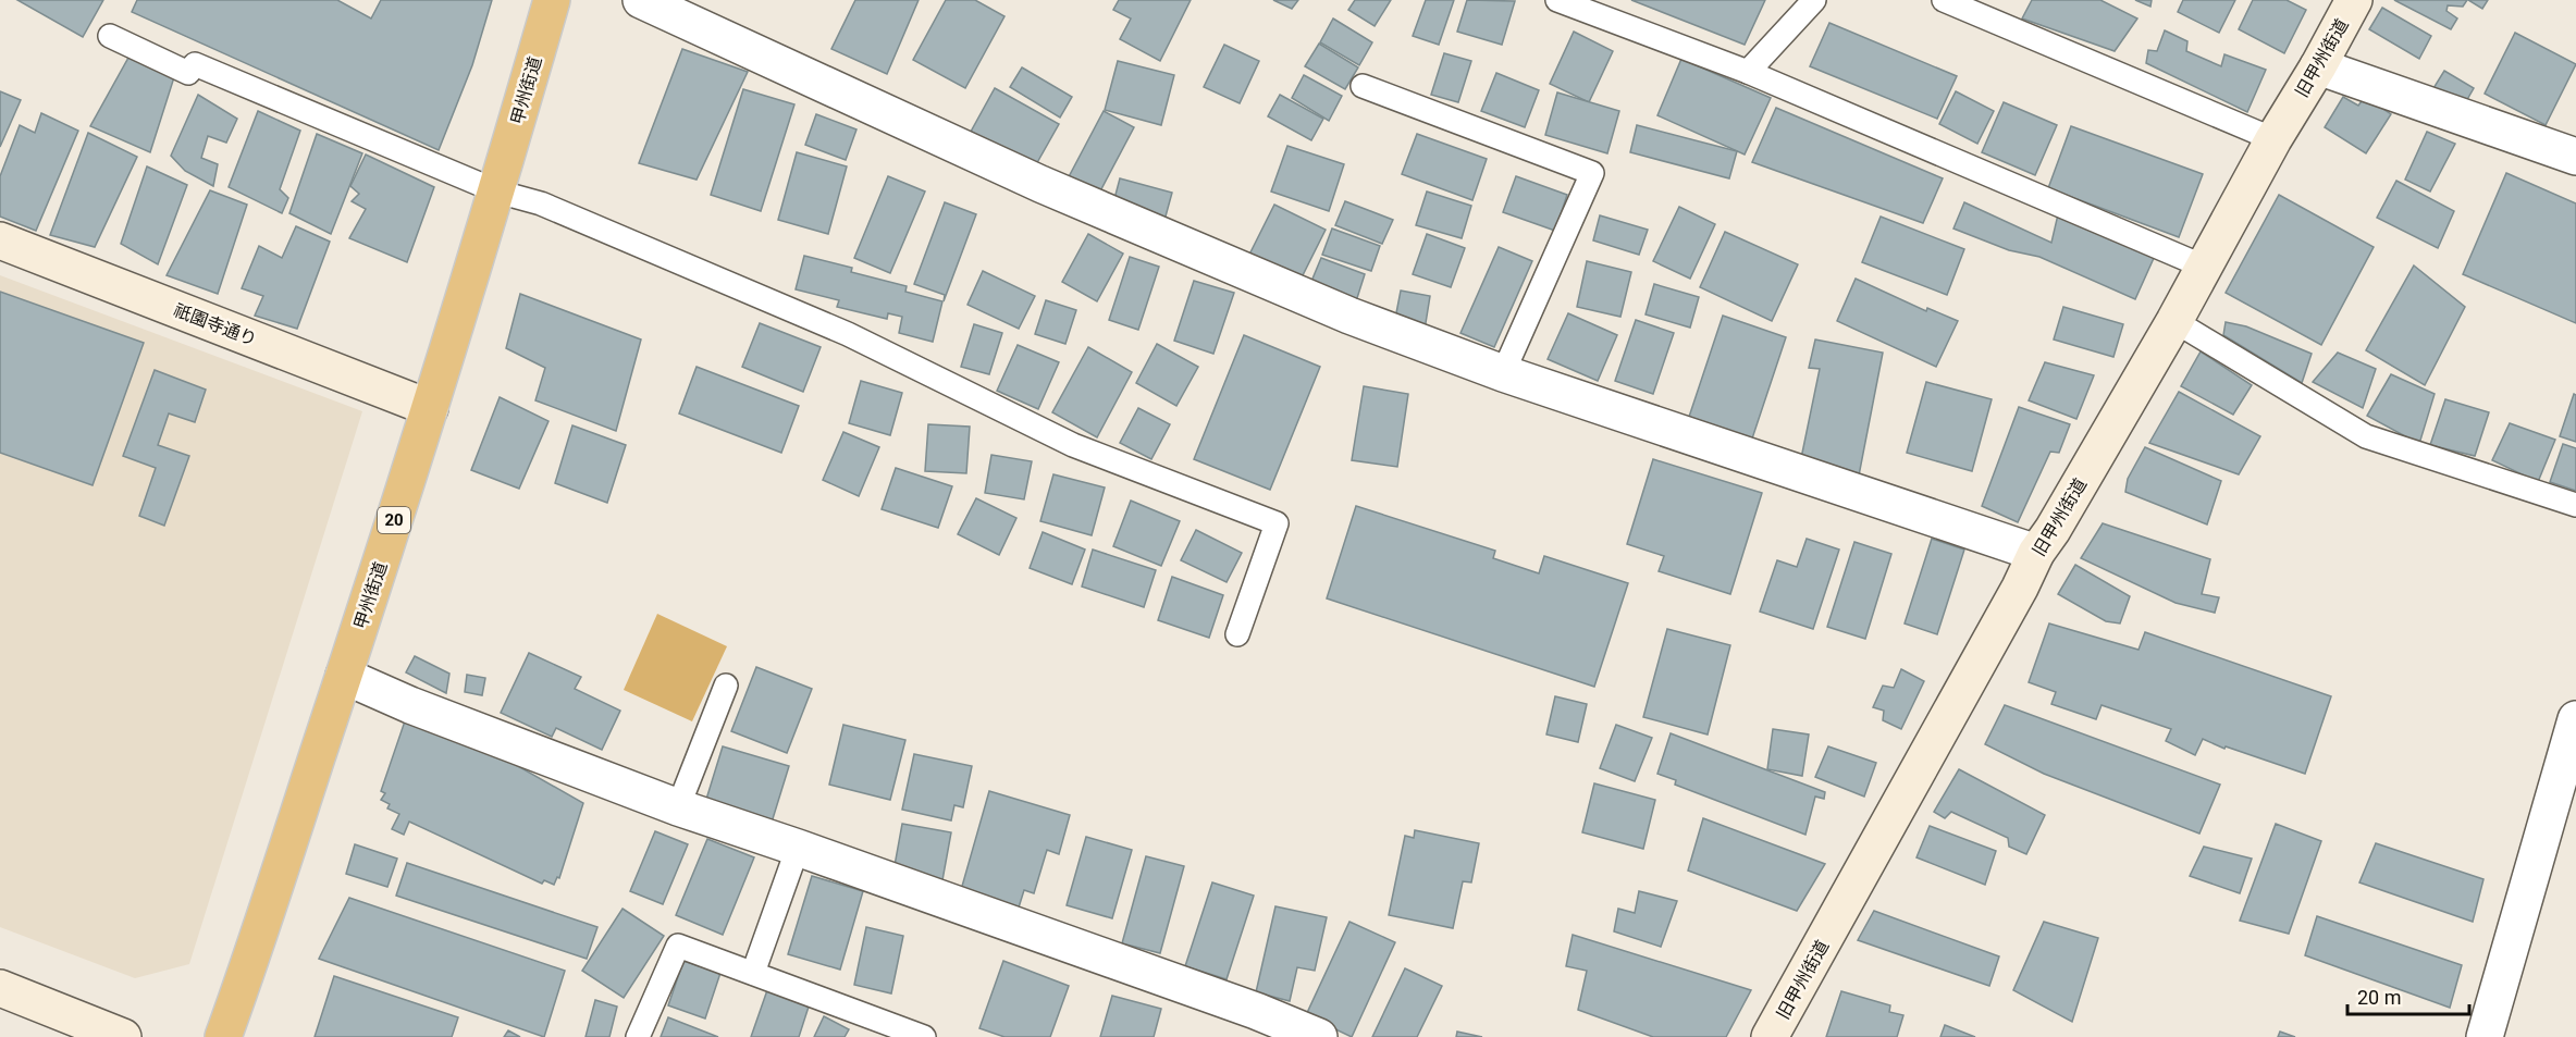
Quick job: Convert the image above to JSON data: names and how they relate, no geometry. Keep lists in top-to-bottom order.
{
  "streets": {
    "highway": ["甲州街道", "20"],
    "main road": ["旧甲州街道", "祇園寺通り"]
  },
  "crossings": [
    ["甲州街道", "祇園寺通り"]
  ],
  "scale_bar": "20 m"
}
